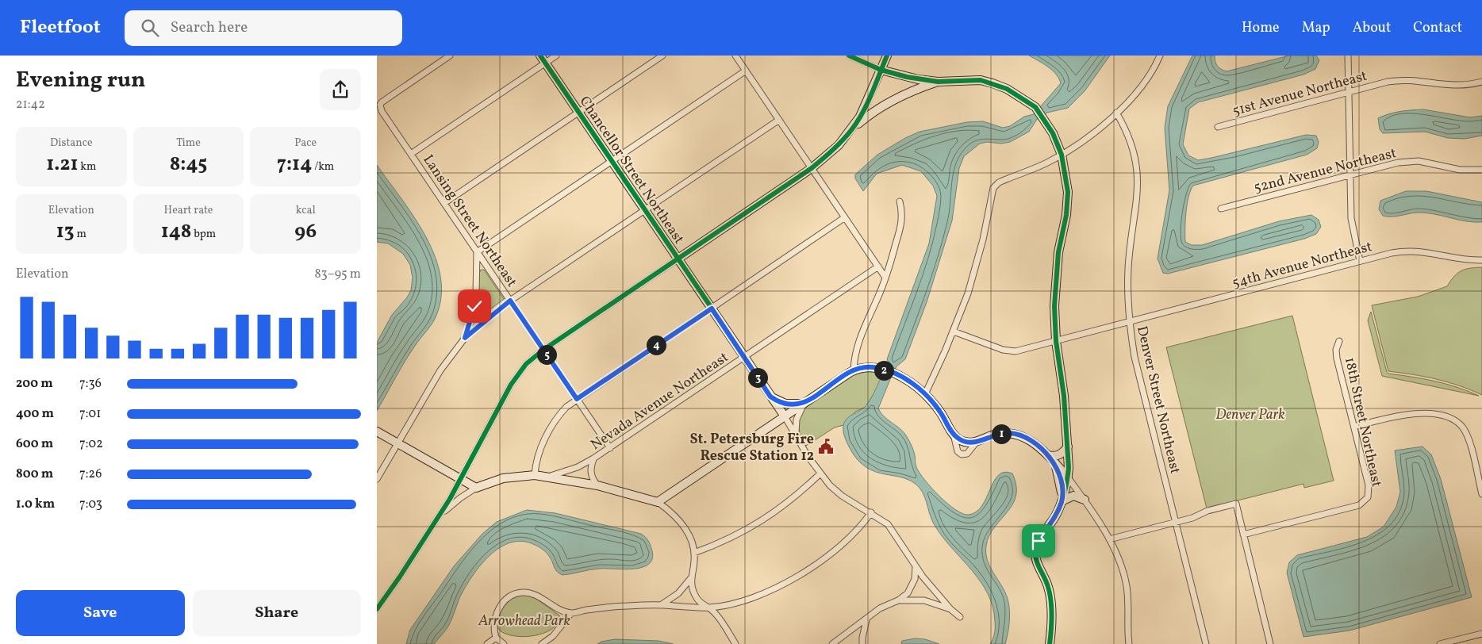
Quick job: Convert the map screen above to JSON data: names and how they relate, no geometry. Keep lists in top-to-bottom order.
{
  "streets": {
    "street": [
      "51st Avenue Northeast",
      "Chancellor Street Northeast",
      "52nd Avenue Northeast",
      "Lansing Street Northeast",
      "54th Avenue Northeast",
      "Denver Street Northeast",
      "Nevada Avenue Northeast",
      "18th Street Northeast"
    ]
  },
  "crossings": [
    ["Chancellor Street Northeast", "Nevada Avenue Northeast"],
    ["Lansing Street Northeast", "Nevada Avenue Northeast"],
    ["54th Avenue Northeast", "Denver Street Northeast"]
  ],
  "parks": ["Denver Park", "Arrowhead Park"],
  "places": {
    "public building": ["St. Petersburg Fire Rescue Station 12"]
  },
  "page": {
    "header": "Fleetfoot",
    "search": "Search here",
    "nav": [
      "Home",
      "Map",
      "About",
      "Contact"
    ],
    "heading": ["Evening run", "21:42"],
    "stats": [
      ["Distance", "1.21 km"],
      ["Time", "8:45"],
      ["Pace", "7:14 /km"],
      ["Elevation", "13 m"],
      ["Heart rate", "148 bpm"],
      ["kcal", "96"]
    ],
    "chart": ["Elevation", "83–95 m"],
    "pins": [
      "4",
      "5",
      "2",
      "3",
      "1"
    ],
    "list": [
      {
        "name": "200 m",
        "note": "7:36"
      },
      {
        "name": "400 m",
        "note": "7:01"
      },
      {
        "name": "600 m",
        "note": "7:02"
      },
      {
        "name": "800 m",
        "note": "7:26"
      },
      {
        "name": "1.0 km",
        "note": "7:03"
      }
    ],
    "buttons": ["Save", "Share"]
  }
}
